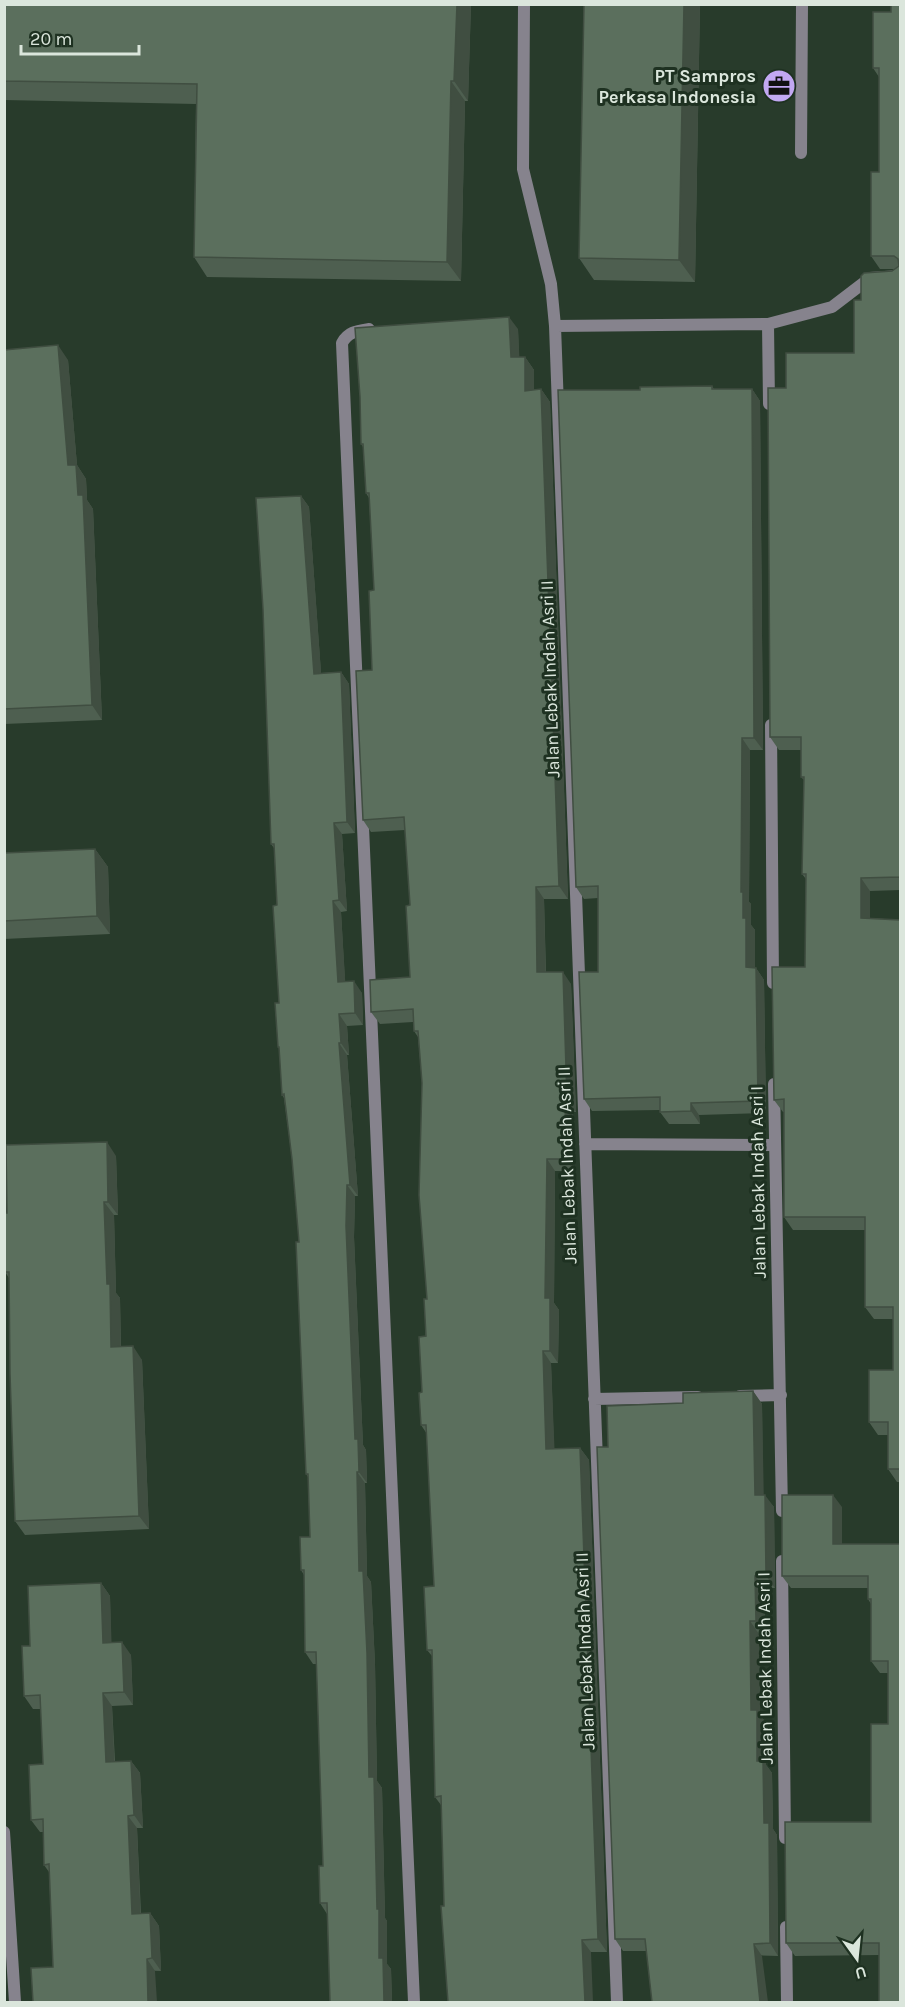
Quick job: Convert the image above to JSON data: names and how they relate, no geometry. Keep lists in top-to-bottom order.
{
  "streets": {
    "street": ["Jalan Lebak Indah Asri II", "Jalan Lebak Indah Asri I"]
  },
  "places": {
    "office": ["PT Sampros Perkasa Indonesia"]
  },
  "scale_bar": "20 m",
  "north": "bottom"
}
